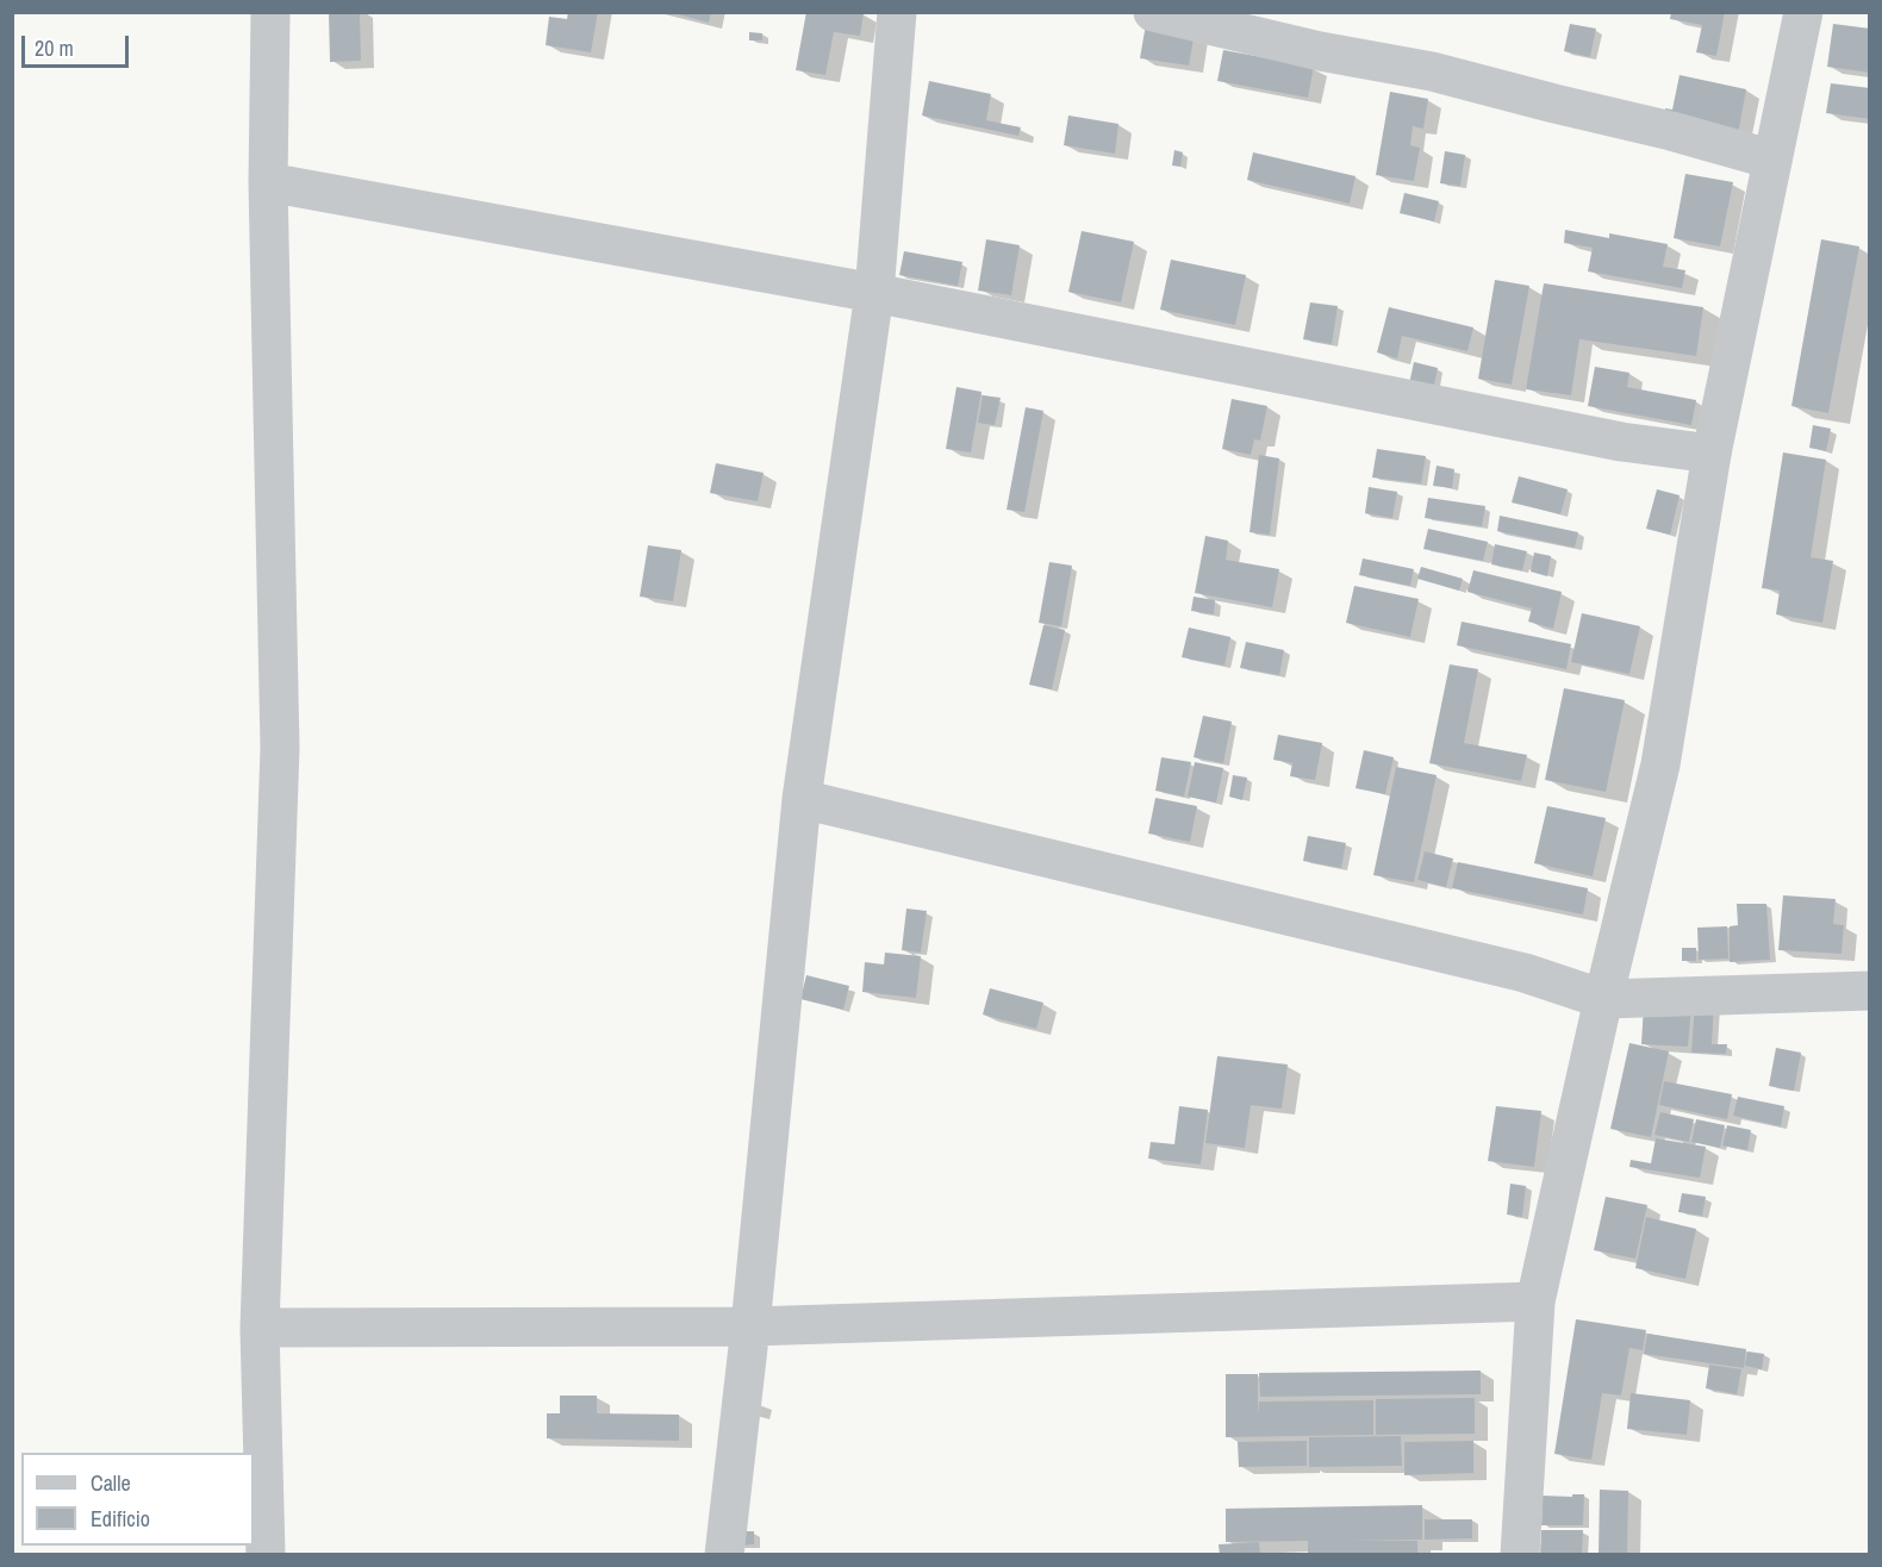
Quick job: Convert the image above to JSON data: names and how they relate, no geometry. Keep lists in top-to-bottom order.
{
  "legend": ["Calle", "Edificio"],
  "scale_bar": "20 m"
}
